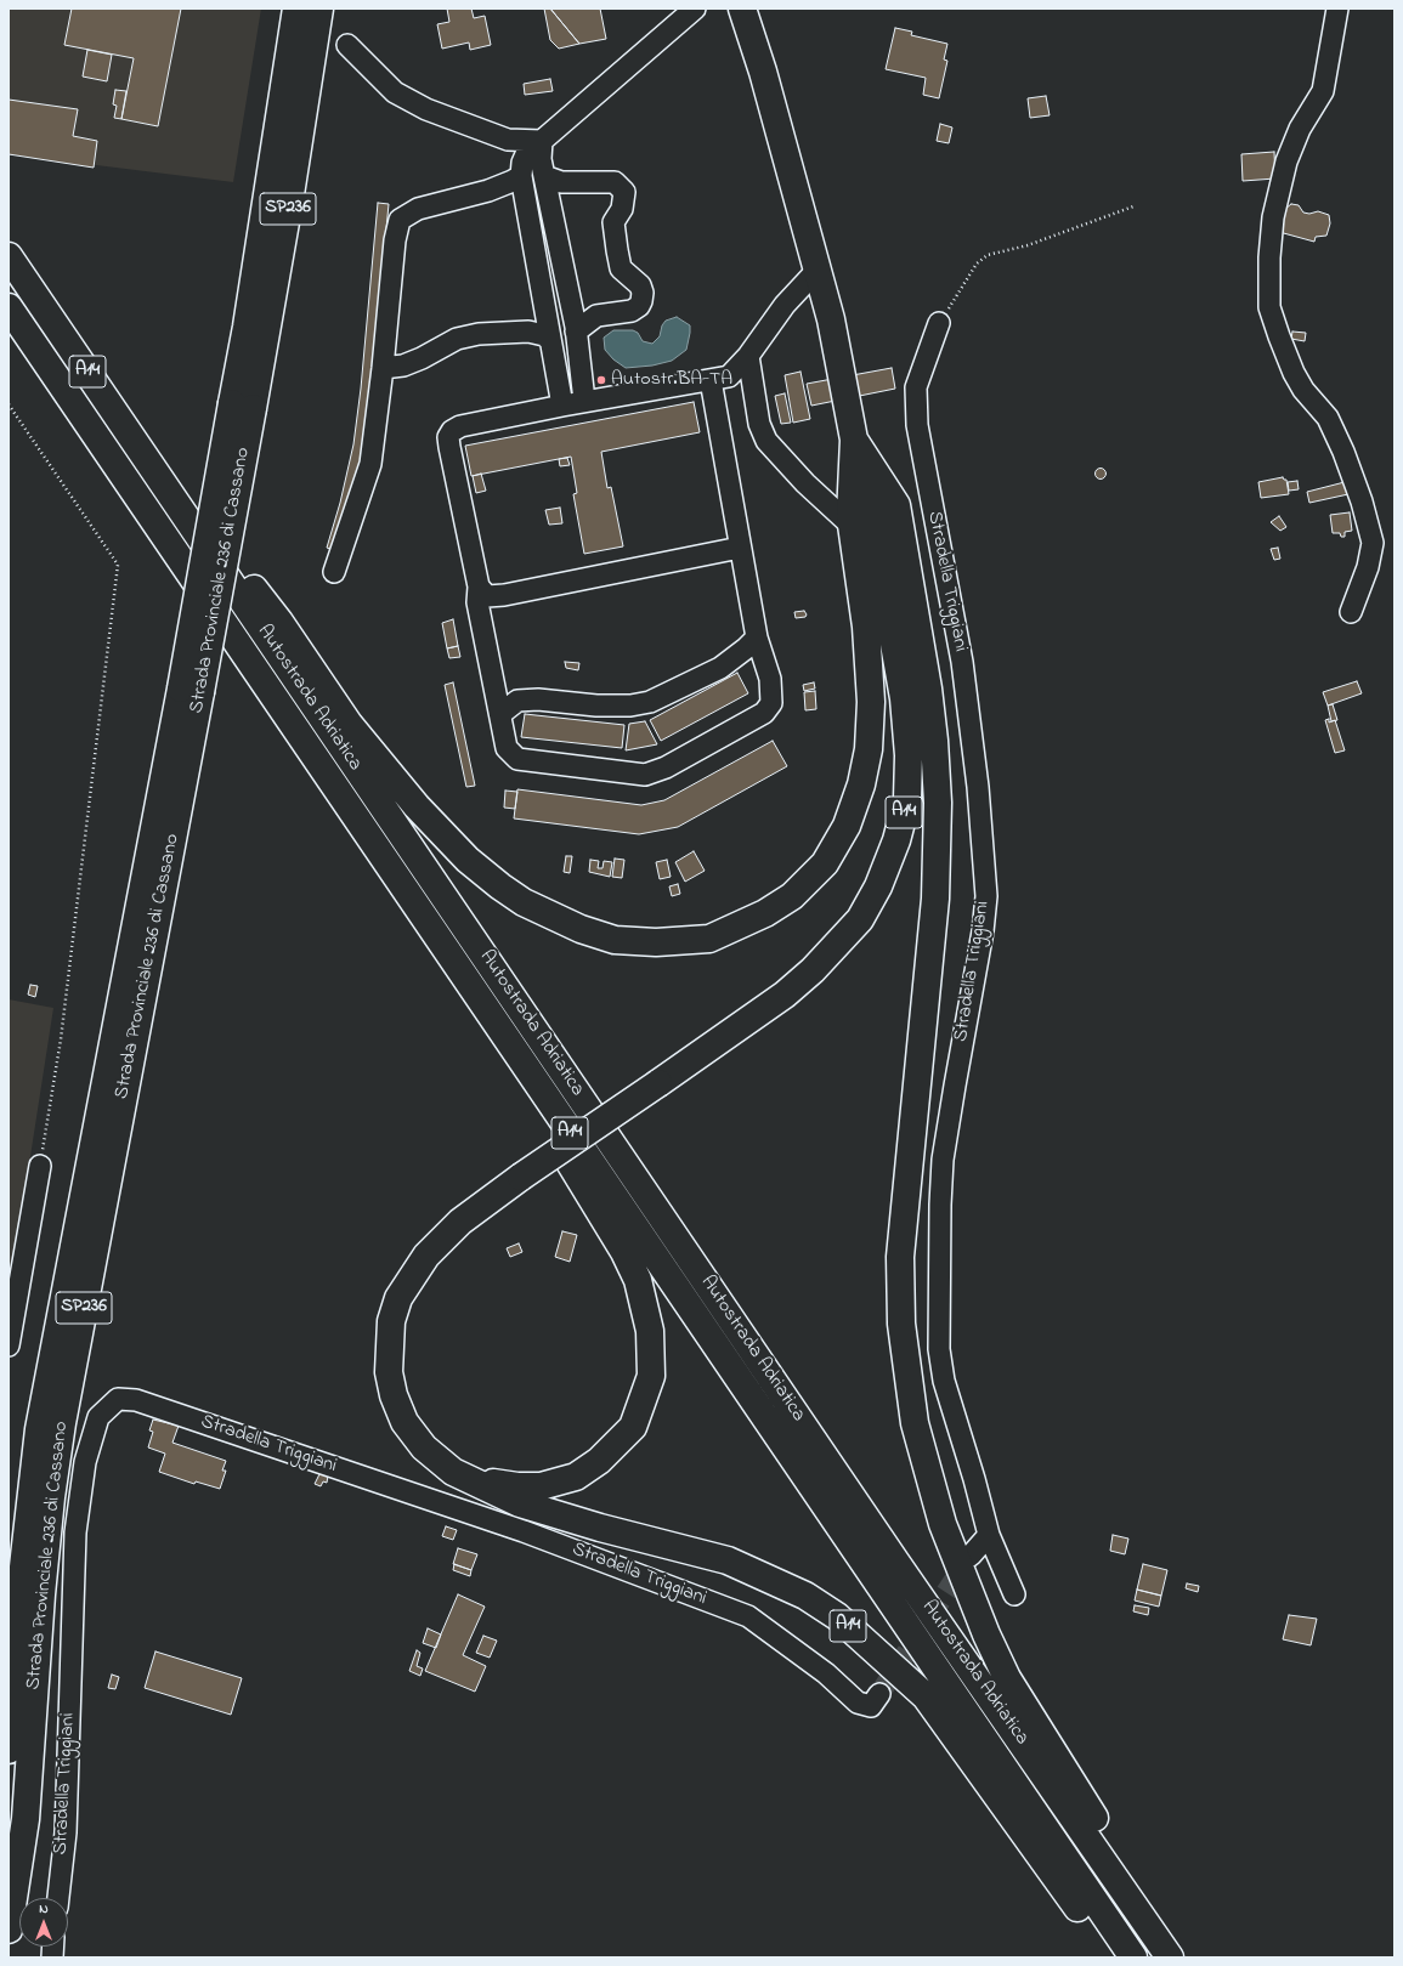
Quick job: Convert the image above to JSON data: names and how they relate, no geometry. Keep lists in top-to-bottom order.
{
  "streets": {
    "highway": [
      "SP236",
      "A14",
      "Strada Provinciale 236 di Cassano",
      "Autostrada Adriatica"
    ],
    "street": ["Stradella Triggiani"]
  },
  "crossings": [
    ["A14", "Autostrada Adriatica"]
  ],
  "places": ["Autostr.BA-TA"],
  "north": "top"
}
